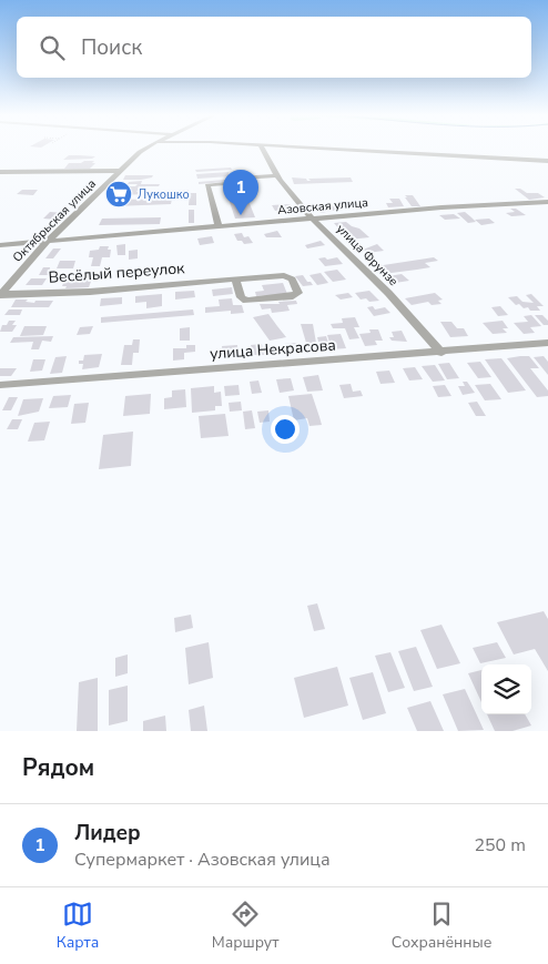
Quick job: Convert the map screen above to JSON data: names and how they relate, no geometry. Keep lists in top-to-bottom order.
{
  "streets": {
    "street": [
      "Азовская улица",
      "Октябрьская улица",
      "улица Фрунзе",
      "Весёлый переулок",
      "улица Некрасова"
    ]
  },
  "crossings": [
    ["Азовская улица", "Октябрьская улица"],
    ["Азовская улица", "улица Фрунзе"],
    ["Октябрьская улица", "Весёлый переулок"],
    ["улица Фрунзе", "улица Некрасова"]
  ],
  "places": {
    "supermarket": ["Лукошко"]
  },
  "page": {
    "search": "Поиск",
    "pins": "1",
    "heading": "Рядом",
    "list": [
      {
        "mark": "1",
        "name": "Лидер",
        "note": "Супермаркет · Азовская улица",
        "value": "250 m"
      }
    ],
    "nav": ["Карта", "Маршрут", "Сохранённые"]
  }
}
